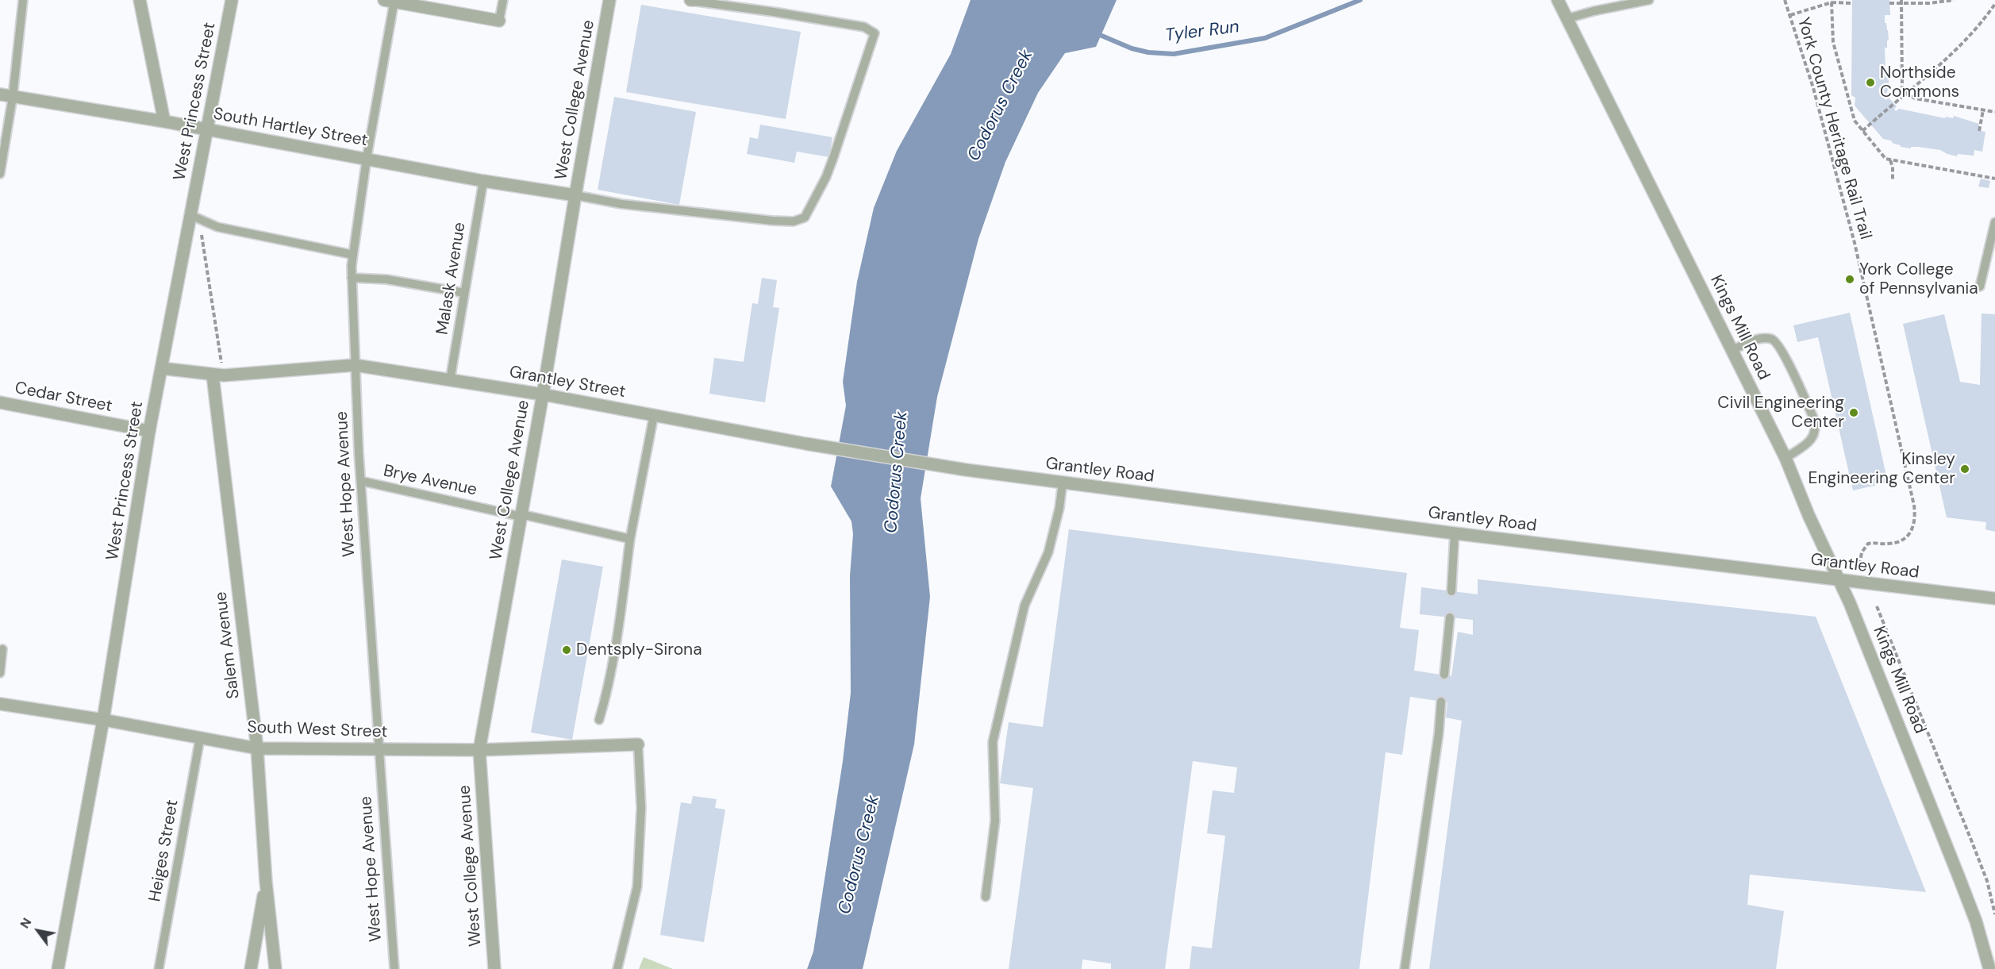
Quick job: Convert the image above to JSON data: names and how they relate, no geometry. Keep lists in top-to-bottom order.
{
  "streets": {
    "street": [
      "West College Avenue",
      "West Princess Street",
      "South Hartley Street",
      "Kings Mill Road",
      "Grantley Street",
      "Cedar Street",
      "Grantley Road",
      "Salem Avenue",
      "South West Street"
    ],
    "lane": [
      "Malask Avenue",
      "Brye Avenue",
      "West Hope Avenue",
      "Heiges Street"
    ],
    "path": ["York County Heritage Rail Trail"]
  },
  "crossings": [
    ["West College Avenue", "South Hartley Street"],
    ["West College Avenue", "Grantley Street"],
    ["West College Avenue", "Brye Avenue"],
    ["West College Avenue", "South West Street"],
    ["West Princess Street", "South Hartley Street"],
    ["West Princess Street", "Grantley Street"],
    ["West Princess Street", "Cedar Street"],
    ["West Princess Street", "South West Street"],
    ["South Hartley Street", "Malask Avenue"],
    ["South Hartley Street", "West Hope Avenue"],
    ["Malask Avenue", "Grantley Street"],
    ["Kings Mill Road", "Grantley Road"],
    ["Grantley Street", "Grantley Road"],
    ["Grantley Street", "West Hope Avenue"],
    ["Grantley Street", "Salem Avenue"],
    ["Brye Avenue", "West Hope Avenue"],
    ["West Hope Avenue", "South West Street"],
    ["Salem Avenue", "South West Street"],
    ["South West Street", "Heiges Street"]
  ],
  "water": ["Tyler Run", "Codorus Creek"],
  "places": [
    "Northside Commons",
    "York College of Pennsylvania",
    "Civil Engineering Center",
    "Kinsley Engineering Center",
    "Dentsply-Sirona"
  ],
  "north": "top left"
}
